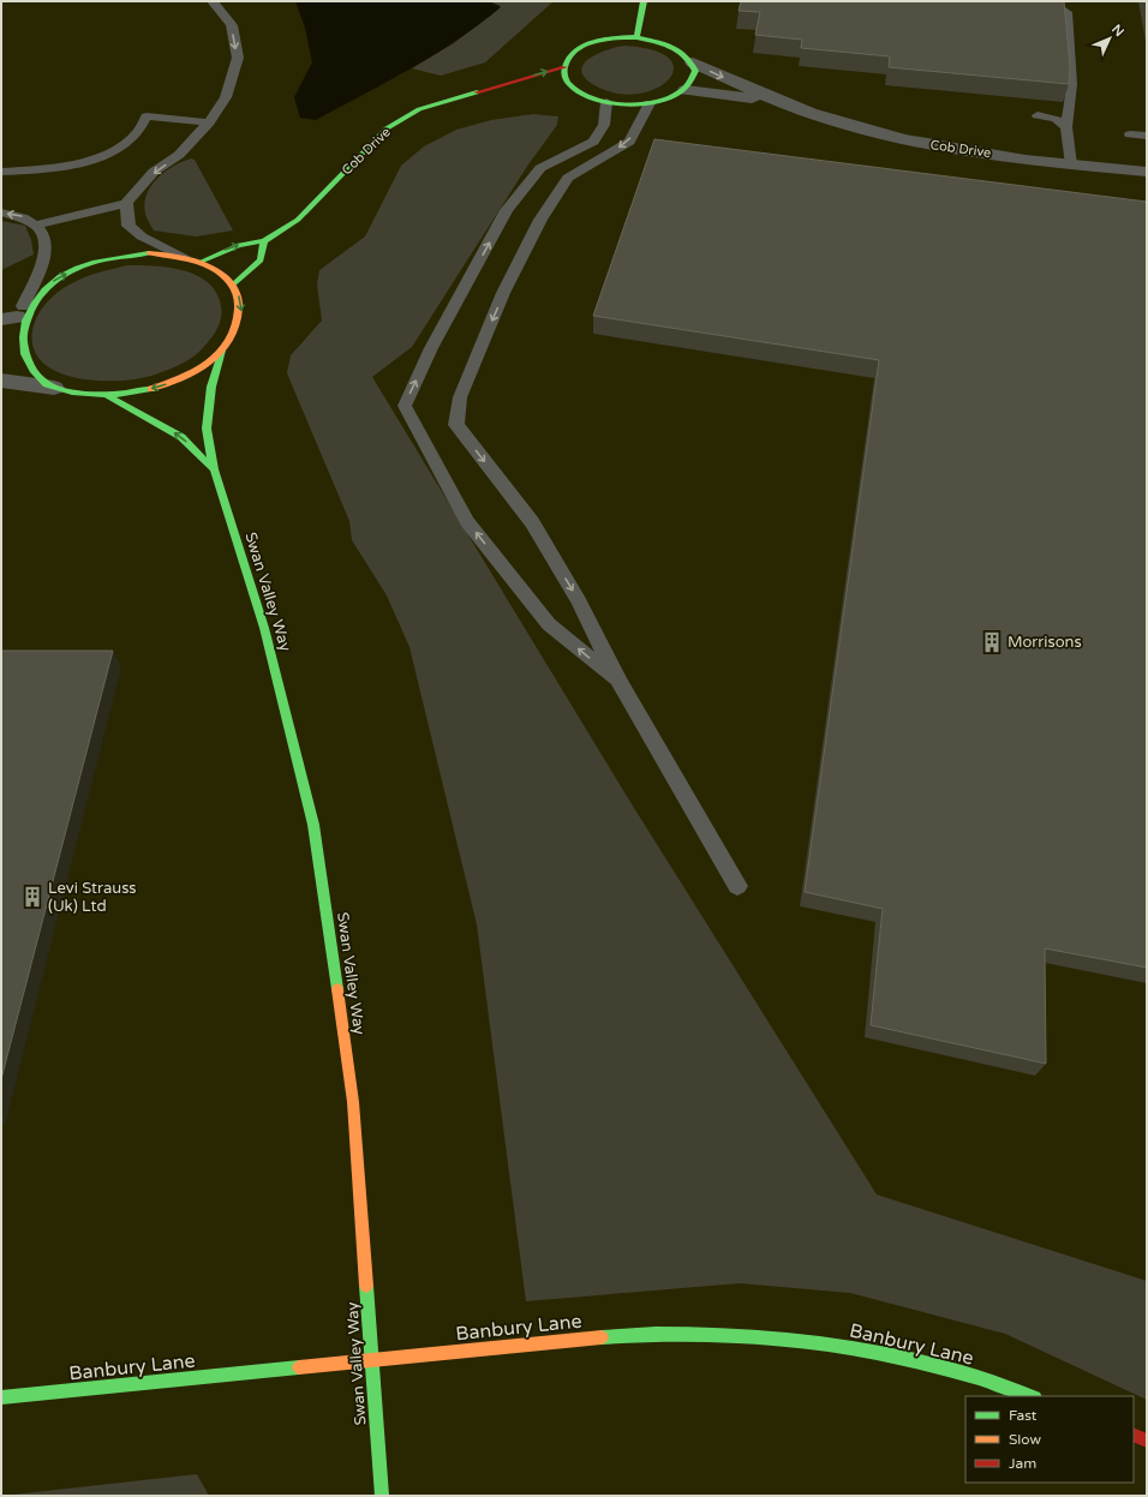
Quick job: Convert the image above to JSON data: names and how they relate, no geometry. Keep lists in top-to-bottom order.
{
  "streets": {
    "street": ["Cob Drive", "Swan Valley Way", "Banbury Lane"]
  },
  "places": {
    "building": ["Morrisons", "Levi Strauss (Uk) Ltd"]
  },
  "legend": ["Fast", "Slow", "Jam"],
  "north": "top right"
}
